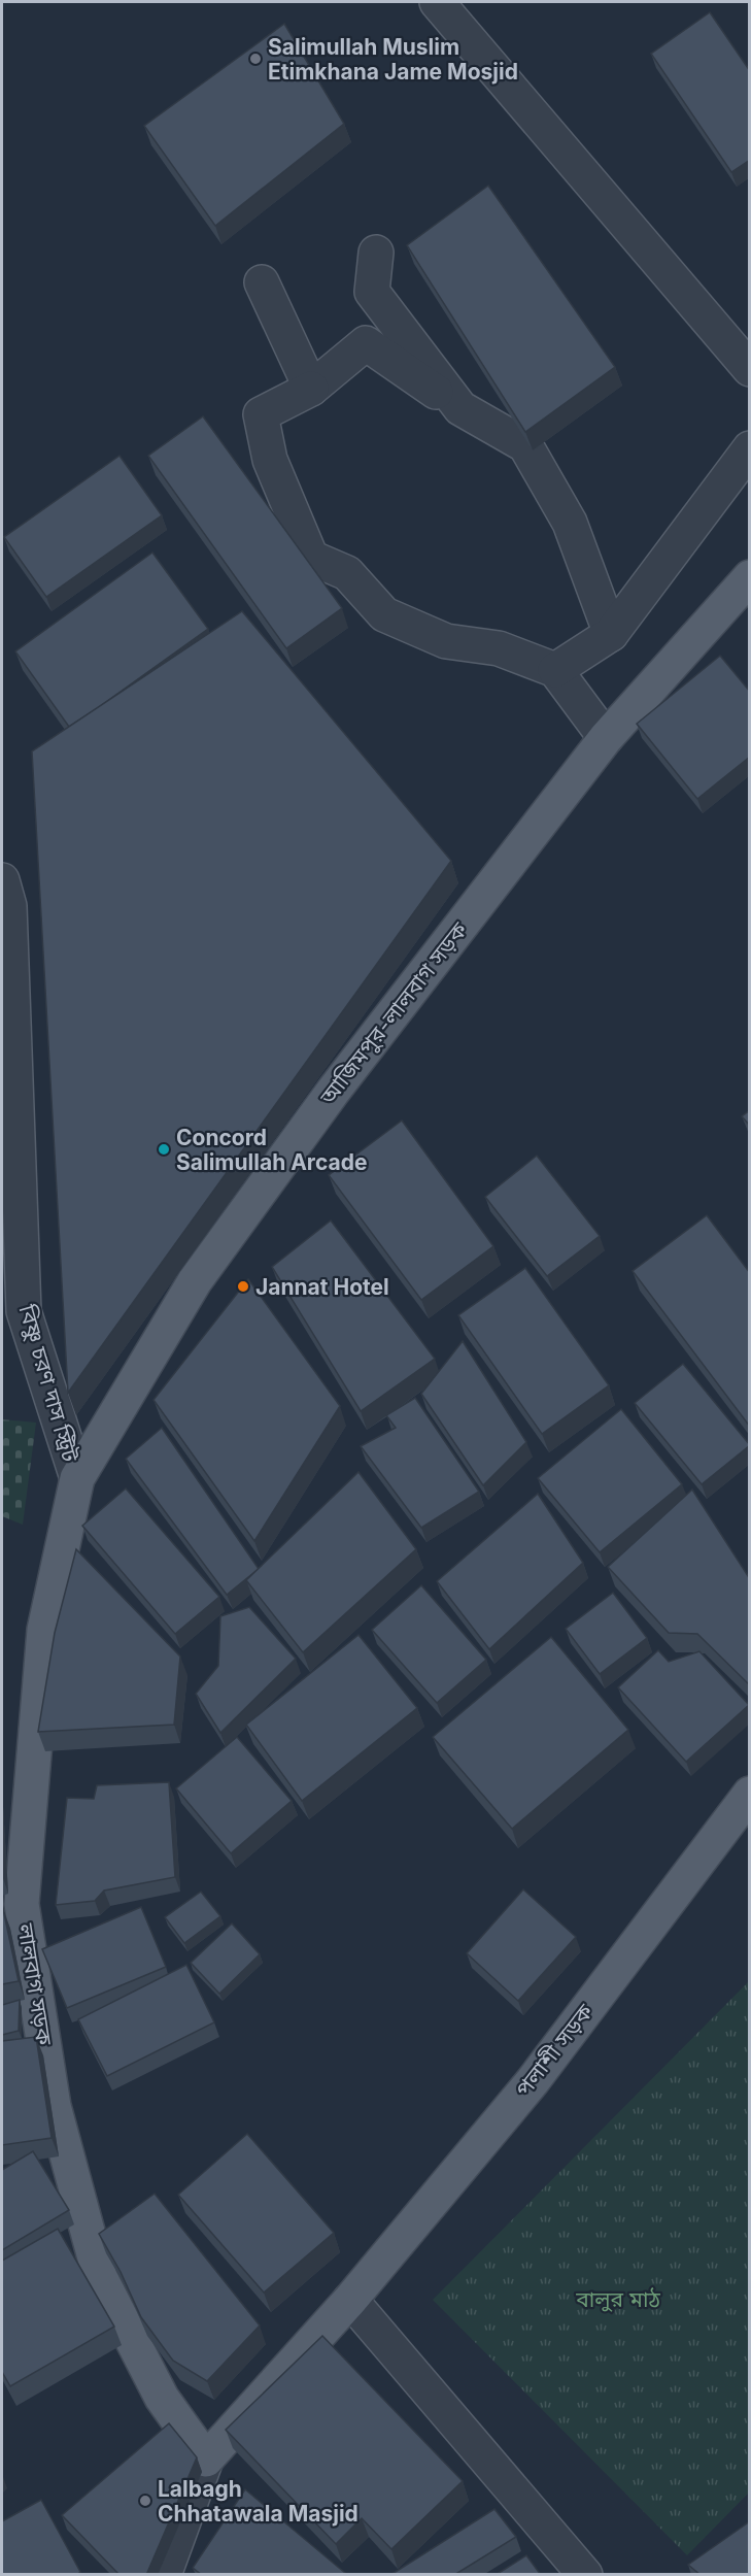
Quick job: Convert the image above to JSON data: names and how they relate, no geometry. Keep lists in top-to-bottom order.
{
  "streets": {
    "main road": ["আজিমপুর-লালবাগ সড়ক", "লালবাগ সড়ক", "পলাশী সড়ক"],
    "street": ["বিষ্ণু চরণ দাস স্ট্রিট"]
  },
  "crossings": [
    ["আজিমপুর-লালবাগ সড়ক", "বিষ্ণু চরণ দাস স্ট্রিট"],
    ["আজিমপুর-লালবাগ সড়ক", "লালবাগ সড়ক"],
    ["বিষ্ণু চরণ দাস স্ট্রিট", "লালবাগ সড়ক"],
    ["লালবাগ সড়ক", "পলাশী সড়ক"]
  ],
  "parks": ["বালুর মাঠ"],
  "places": [
    "Salimullah Muslim Etimkhana Jame Mosjid",
    "Concord Salimullah Arcade",
    "Jannat Hotel",
    "Lalbagh Chhatawala Masjid"
  ]
}
